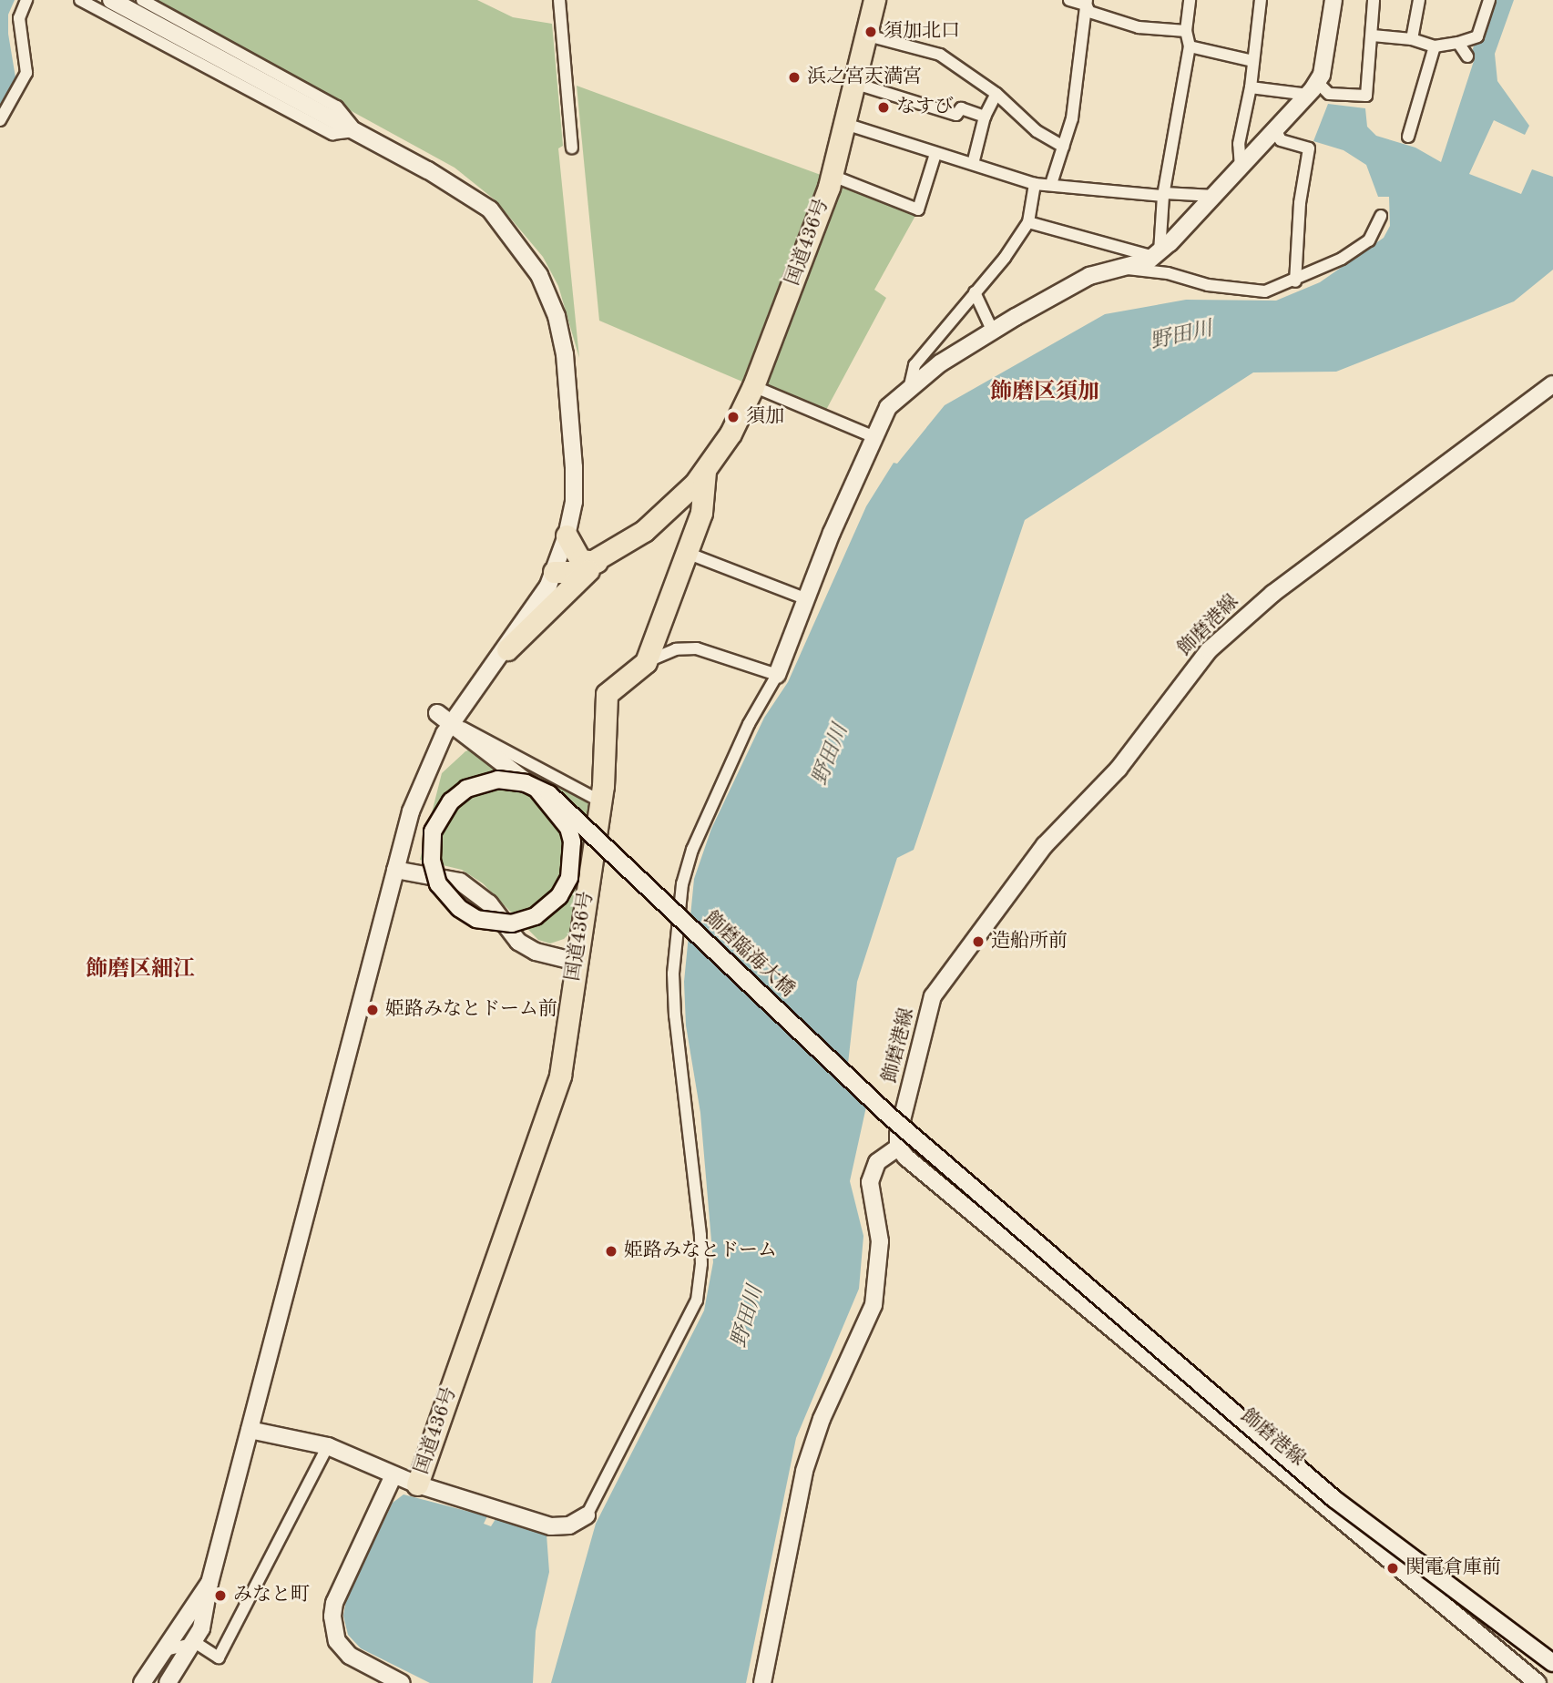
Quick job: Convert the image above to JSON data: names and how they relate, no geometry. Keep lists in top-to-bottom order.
{
  "streets": {
    "highway": ["国道436号"],
    "street": ["飾磨港線", "飾磨臨海大橋"]
  },
  "districts": ["飾磨区須加", "飾磨区細江"],
  "water": ["野田川"],
  "places": [
    "須加北口",
    "浜之宮天満宮",
    "なすび",
    "須加",
    "造船所前",
    "姫路みなとドーム前",
    "姫路みなとドーム",
    "関電倉庫前",
    "みなと町"
  ]
}
